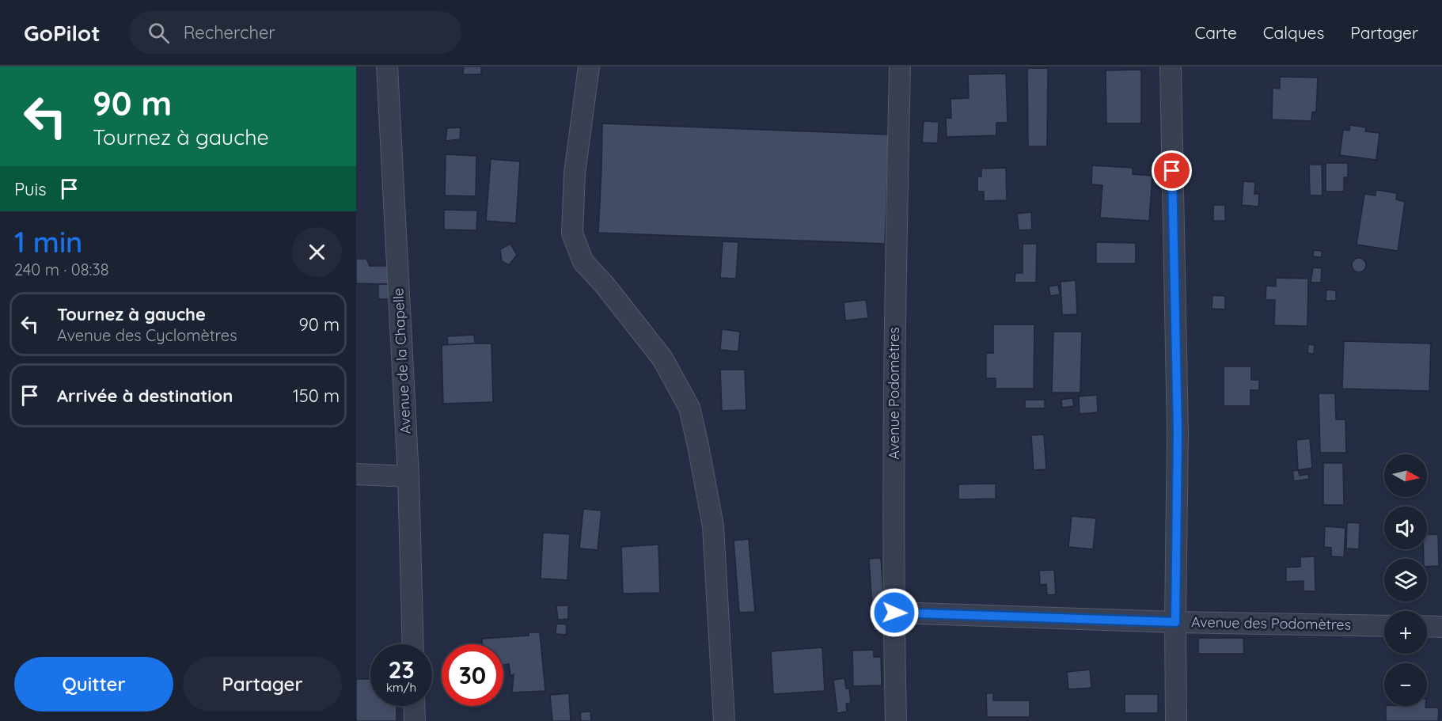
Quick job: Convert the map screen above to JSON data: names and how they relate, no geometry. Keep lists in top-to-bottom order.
{
  "streets": {
    "street": ["Avenue de la Chapelle", "Avenue Podomètres", "Avenue des Podomètres"]
  },
  "crossings": [
    ["Avenue Podomètres", "Avenue des Podomètres"]
  ],
  "north": "right",
  "page": {
    "header": "GoPilot",
    "search": "Rechercher",
    "nav": ["Carte", "Calques", "Partager"],
    "turn": ["90 m", "Tournez à gauche"],
    "then": "Puis",
    "heading": ["1 min", "240 m · 08:38"],
    "list": [
      {
        "name": "Tournez à gauche",
        "note": "Avenue des Cyclomètres",
        "value": "90 m"
      },
      {
        "name": "Arrivée à destination",
        "value": "150 m"
      }
    ],
    "map_buttons": ["+", "−"],
    "speed": "23 km/h",
    "limit": "30",
    "buttons": ["Quitter", "Partager"]
  }
}
